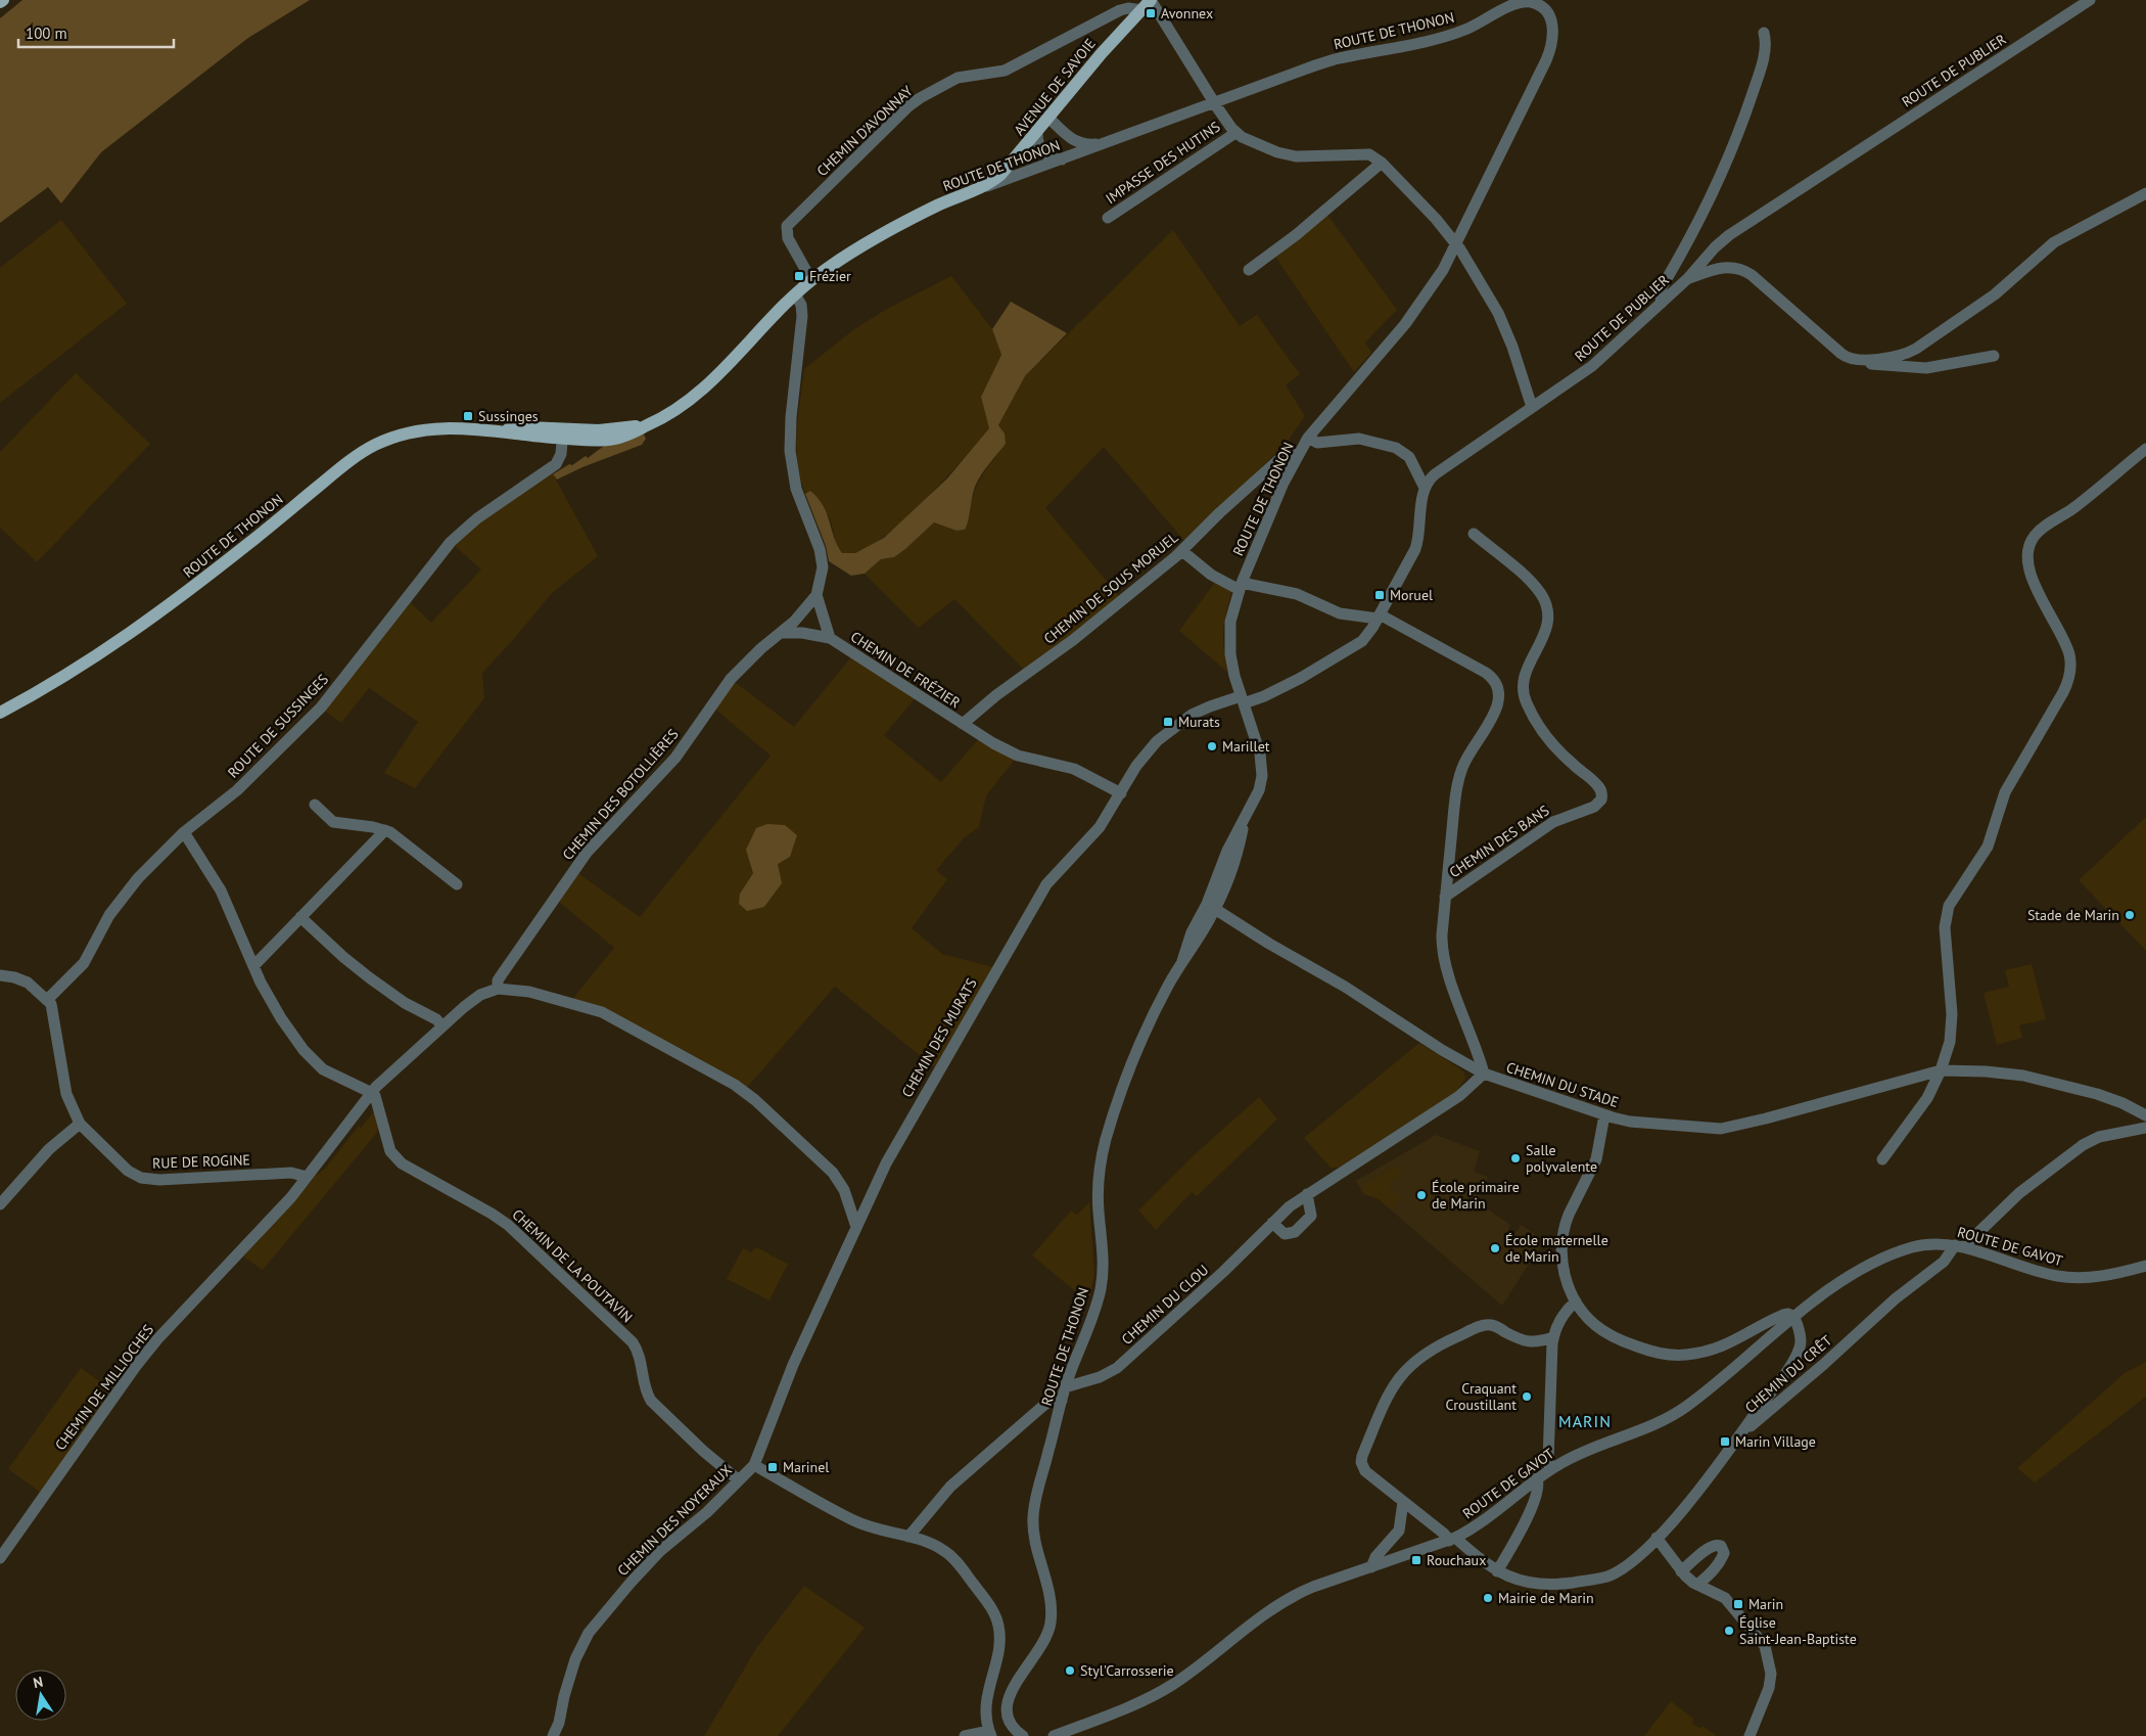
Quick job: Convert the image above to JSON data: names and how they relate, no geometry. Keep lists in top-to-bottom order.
{
  "streets": {
    "main road": ["ROUTE DE THONON", "AVENUE DE SAVOIE"],
    "street": [
      "ROUTE DE PUBLIER",
      "CHEMIN D'AVONNAY",
      "IMPASSE DES HUTINS",
      "CHEMIN DE SOUS MORUEL",
      "CHEMIN DE FRÉZIER",
      "ROUTE DE SUSSINGES",
      "CHEMIN DES BOTOLLIÈRES",
      "CHEMIN DES BANS",
      "CHEMIN DES MURATS",
      "CHEMIN DU STADE",
      "RUE DE ROGINE",
      "ROUTE DE GAVOT",
      "CHEMIN DE LA POUTAVIN",
      "CHEMIN DU CLOU",
      "CHEMIN DU CRÊT",
      "CHEMIN DE MILLIOCHES",
      "CHEMIN DES NOYERAUX"
    ]
  },
  "crossings": [
    ["ROUTE DE THONON", "AVENUE DE SAVOIE"],
    ["ROUTE DE THONON", "CHEMIN D'AVONNAY"],
    ["ROUTE DE THONON", "CHEMIN DE SOUS MORUEL"],
    ["ROUTE DE THONON", "CHEMIN DE FRÉZIER"],
    ["ROUTE DE THONON", "ROUTE DE SUSSINGES"],
    ["ROUTE DE THONON", "CHEMIN DES BANS"],
    ["ROUTE DE THONON", "CHEMIN DES MURATS"],
    ["ROUTE DE THONON", "CHEMIN DU STADE"],
    ["ROUTE DE THONON", "CHEMIN DU CLOU"],
    ["AVENUE DE SAVOIE", "CHEMIN D'AVONNAY"],
    ["CHEMIN DE SOUS MORUEL", "CHEMIN DE FRÉZIER"],
    ["CHEMIN DE SOUS MORUEL", "CHEMIN DES BANS"],
    ["CHEMIN DE FRÉZIER", "CHEMIN DES BOTOLLIÈRES"],
    ["CHEMIN DE FRÉZIER", "CHEMIN DES MURATS"],
    ["ROUTE DE SUSSINGES", "RUE DE ROGINE"],
    ["CHEMIN DES BANS", "CHEMIN DU STADE"],
    ["CHEMIN DES BANS", "CHEMIN DU CLOU"],
    ["CHEMIN DES MURATS", "CHEMIN DES NOYERAUX"],
    ["CHEMIN DU STADE", "CHEMIN DU CLOU"],
    ["RUE DE ROGINE", "CHEMIN DE MILLIOCHES"],
    ["ROUTE DE GAVOT", "CHEMIN DU CRÊT"],
    ["CHEMIN DE LA POUTAVIN", "CHEMIN DES NOYERAUX"]
  ],
  "districts": ["MARIN"],
  "places": {
    "transit": [
      "Avonnex",
      "Frézier",
      "Sussinges",
      "Moruel",
      "Murats",
      "Marin Village",
      "Marinel",
      "Rouchaux",
      "Marin"
    ],
    "other": [
      "Marillet",
      "Stade de Marin",
      "Salle polyvalente",
      "École primaire de Marin",
      "École maternelle de Marin",
      "Craquant Croustillant",
      "Mairie de Marin",
      "Église Saint-Jean-Baptiste",
      "Styl'Carrosserie"
    ]
  },
  "scale_bar": "100 m",
  "north": "top"
}
